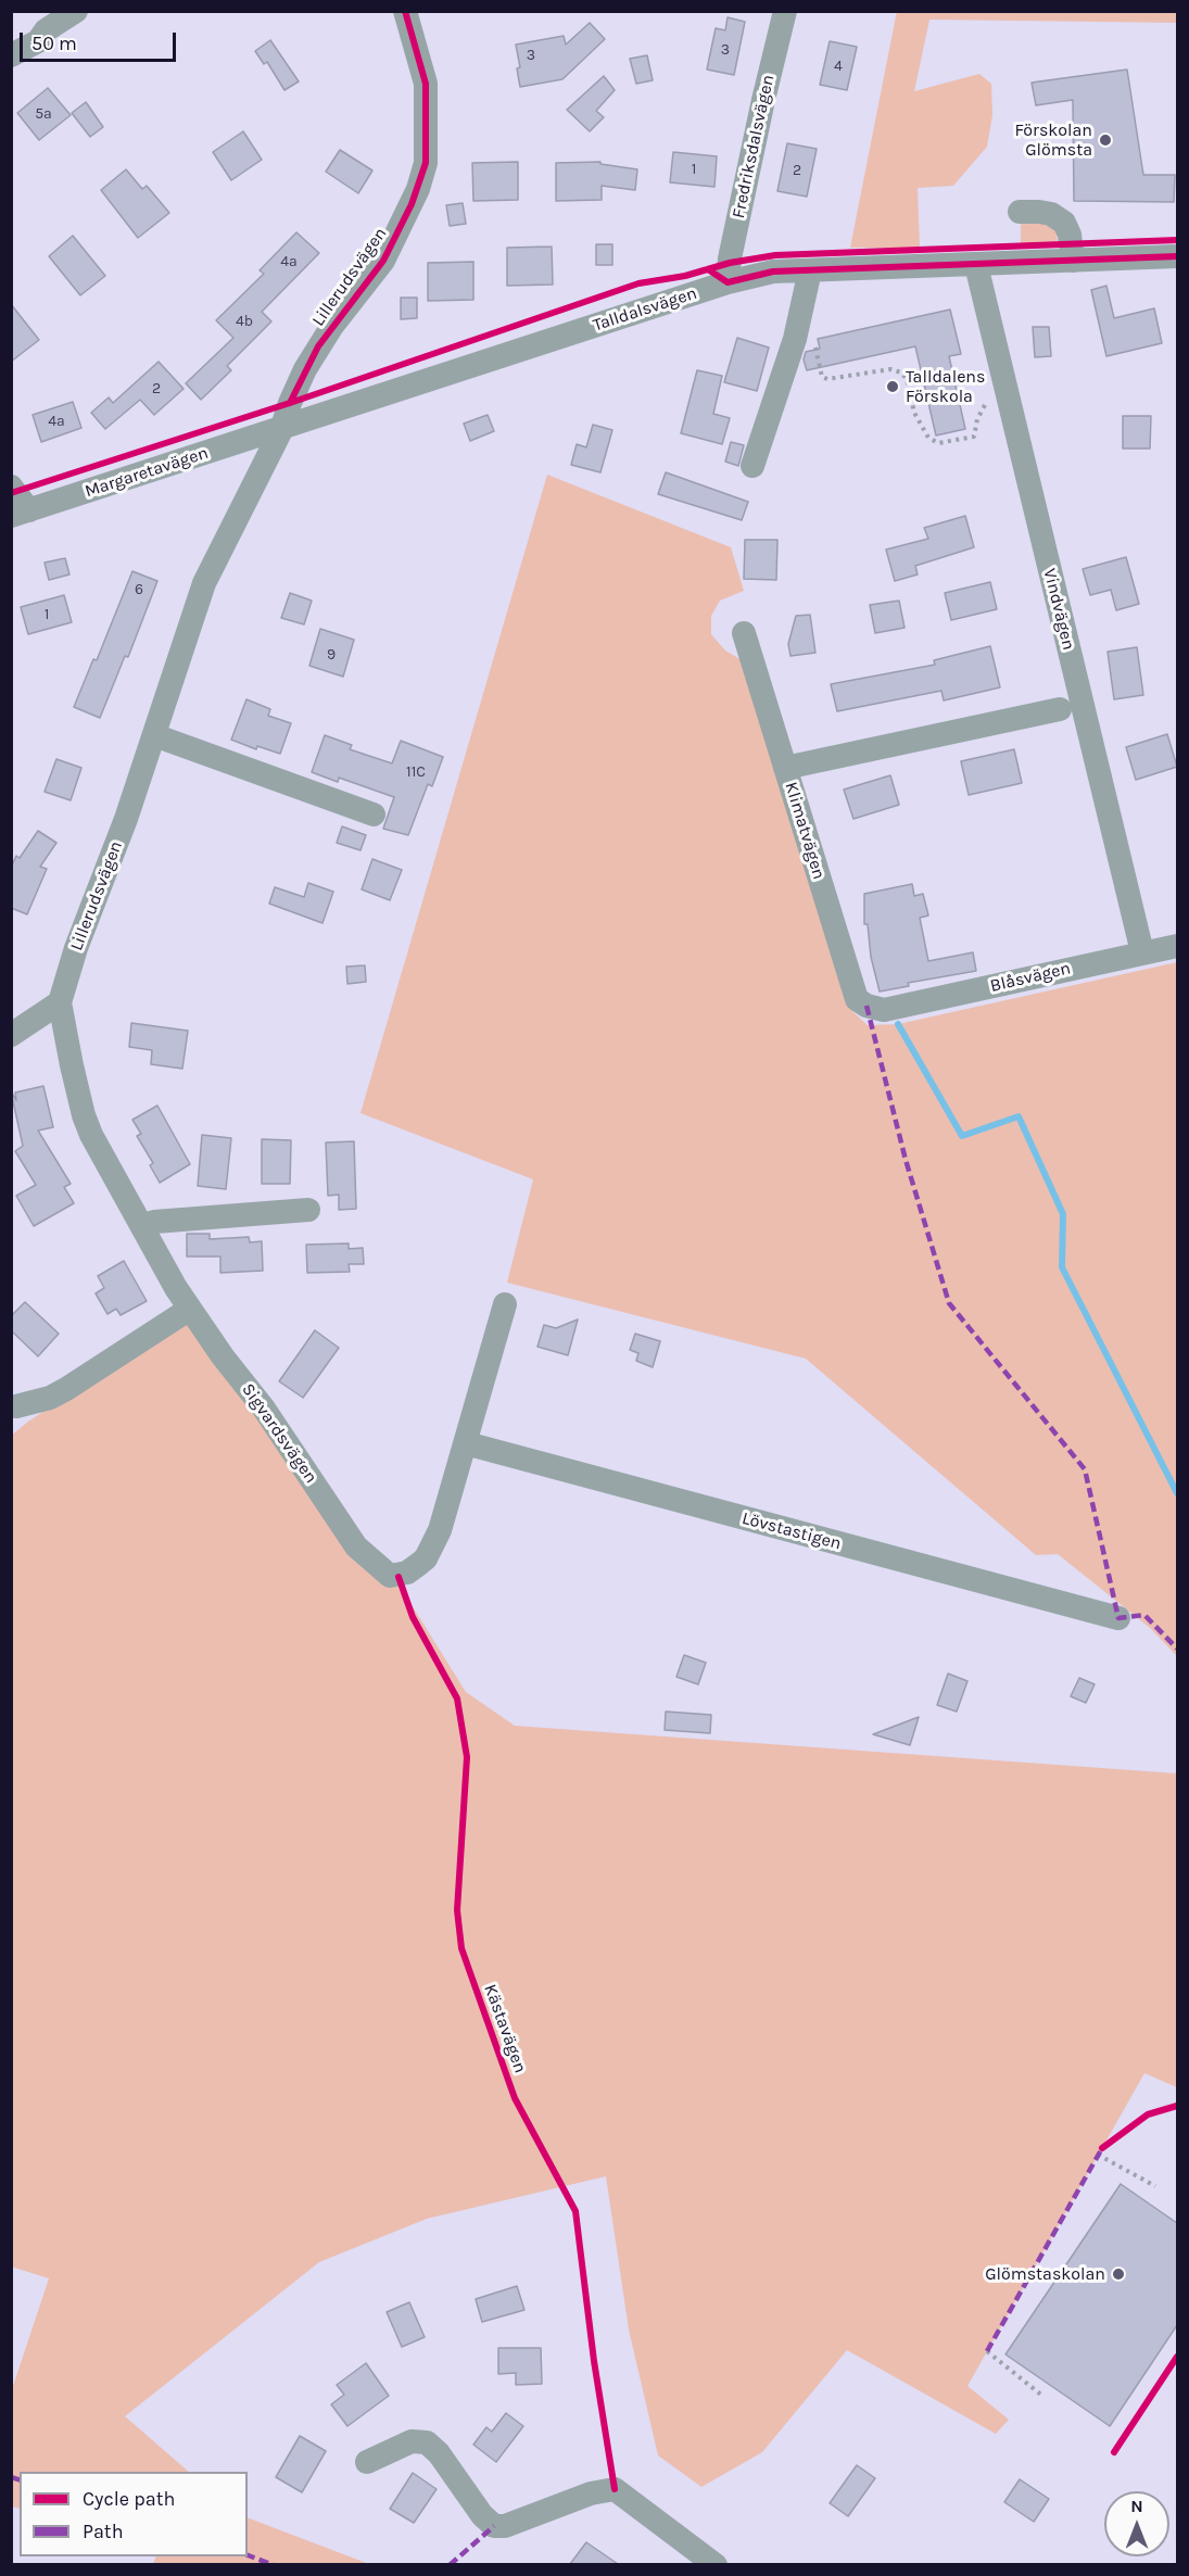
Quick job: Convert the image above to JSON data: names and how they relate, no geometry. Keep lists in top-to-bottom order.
{
  "streets": {
    "street": [
      "Fredriksdalsvägen",
      "Lillerudsvägen",
      "Talldalsvägen",
      "Margaretavägen",
      "Vindvägen",
      "Klimatvägen",
      "Blåsvägen",
      "Sigvardsvägen",
      "Lövstastigen"
    ],
    "cycle path": ["Kästavägen"]
  },
  "crossings": [
    ["Fredriksdalsvägen", "Talldalsvägen"],
    ["Lillerudsvägen", "Talldalsvägen"],
    ["Lillerudsvägen", "Margaretavägen"],
    ["Lillerudsvägen", "Sigvardsvägen"],
    ["Talldalsvägen", "Margaretavägen"],
    ["Talldalsvägen", "Vindvägen"],
    ["Vindvägen", "Blåsvägen"],
    ["Klimatvägen", "Blåsvägen"],
    ["Sigvardsvägen", "Lövstastigen"]
  ],
  "places": ["Förskolan Glömsta", "Talldalens Förskola", "Glömstaskolan"],
  "house_numbers": [
    "3",
    "3",
    "4",
    "5a",
    "1",
    "2",
    "4a",
    "4b",
    "2",
    "4a",
    "6",
    "1",
    "9",
    "11C"
  ],
  "legend": ["Cycle path", "Path"],
  "scale_bar": "50 m",
  "north": "top"
}
